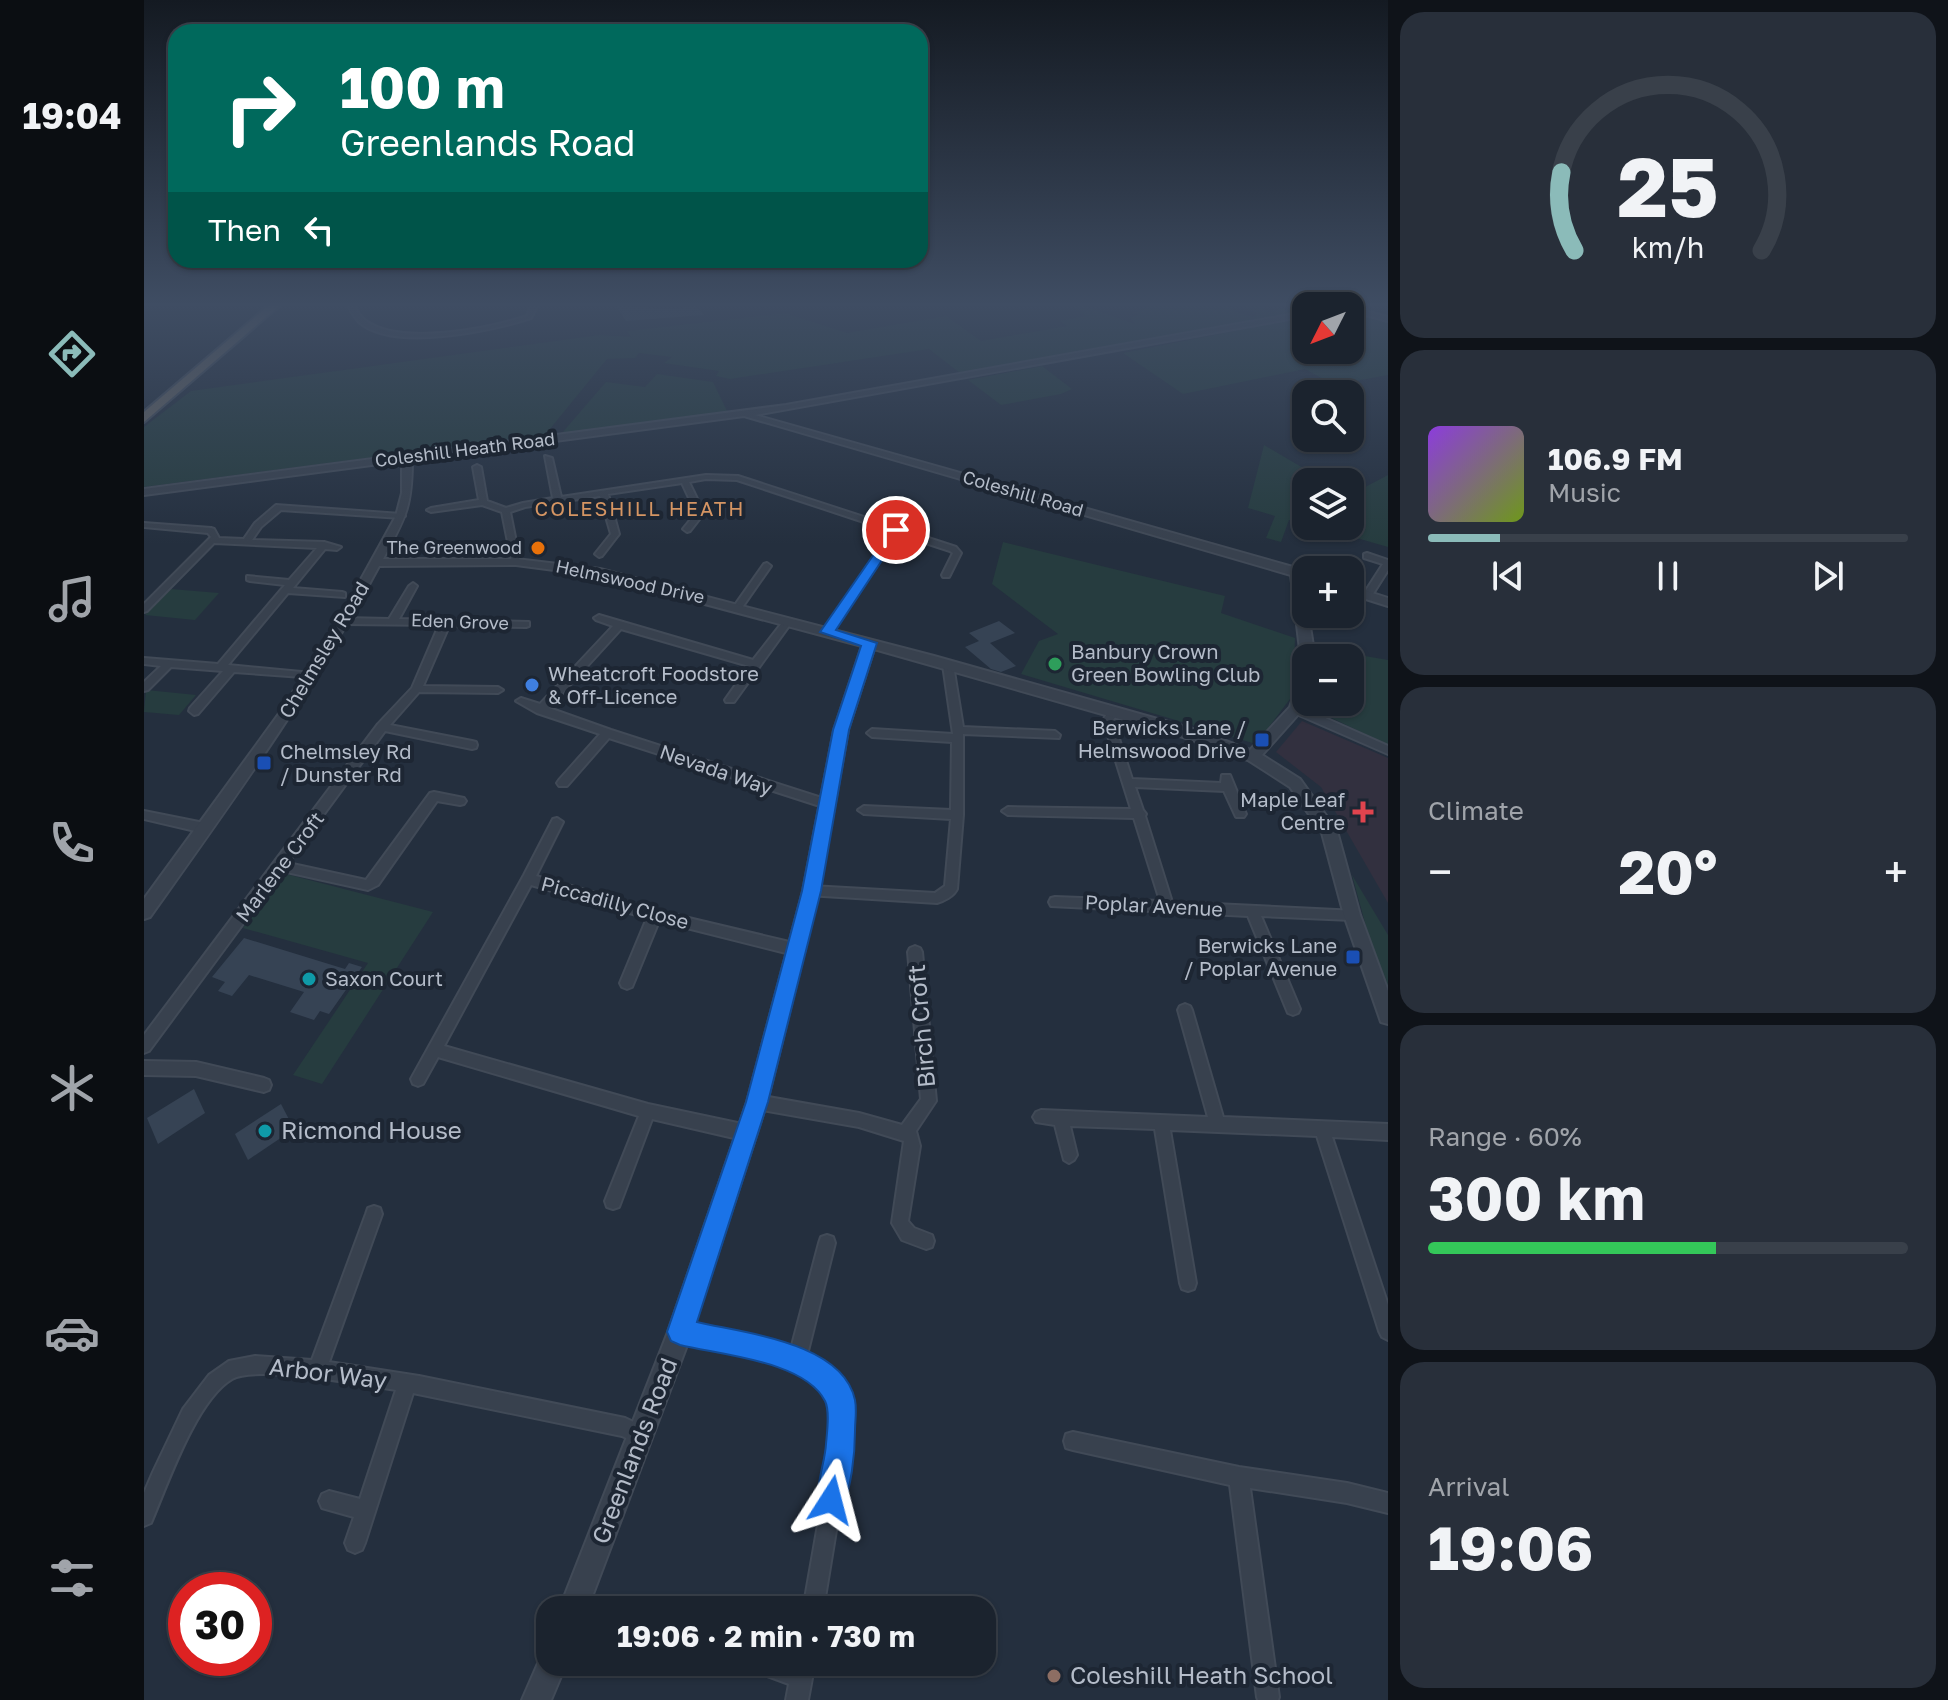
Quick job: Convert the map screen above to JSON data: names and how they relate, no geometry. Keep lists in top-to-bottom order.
{
  "streets": {
    "street": [
      "Coleshill Heath Road",
      "Coleshill Road",
      "Helmswood Drive",
      "Eden Grove",
      "Chelmsley Road",
      "Nevada Way",
      "Marlene Croft",
      "Piccadilly Close",
      "Poplar Avenue",
      "Birch Croft",
      "Arbor Way",
      "Greenlands Road"
    ]
  },
  "crossings": [
    ["Coleshill Heath Road", "Coleshill Road"],
    ["Coleshill Heath Road", "Chelmsley Road"],
    ["Helmswood Drive", "Chelmsley Road"],
    ["Helmswood Drive", "Poplar Avenue"],
    ["Helmswood Drive", "Greenlands Road"],
    ["Eden Grove", "Chelmsley Road"],
    ["Eden Grove", "Marlene Croft"],
    ["Nevada Way", "Greenlands Road"],
    ["Piccadilly Close", "Greenlands Road"],
    ["Arbor Way", "Greenlands Road"]
  ],
  "districts": ["COLESHILL HEATH"],
  "places": {
    "other": [
      "The Greenwood",
      "Banbury Crown Green Bowling Club",
      "Wheatcroft Foodstore & Off-Licence",
      "Saxon Court",
      "Ricmond House",
      "Coleshill Heath School"
    ],
    "transit": ["Berwicks Lane / Helmswood Drive", "Chelmsley Rd / Dunster Rd", "Berwicks Lane / Poplar Avenue"],
    "health": ["Maple Leaf Centre"]
  },
  "north": "bottom left",
  "page": {
    "tabs": "19:04",
    "turn": ["100 m", "Greenlands Road"],
    "then": "Then",
    "map_buttons": ["+", "−"],
    "song": ["106.9 FM", "Music"],
    "tile": [
      "Climate",
      ["Range · 60%", "300 km"],
      ["Arrival", "19:06"]
    ],
    "heat": ["−", "20°", "+"],
    "limit": "30",
    "trip": "19:06 · 2 min · 730 m",
    "gauge": ["25", "km/h"]
  }
}
